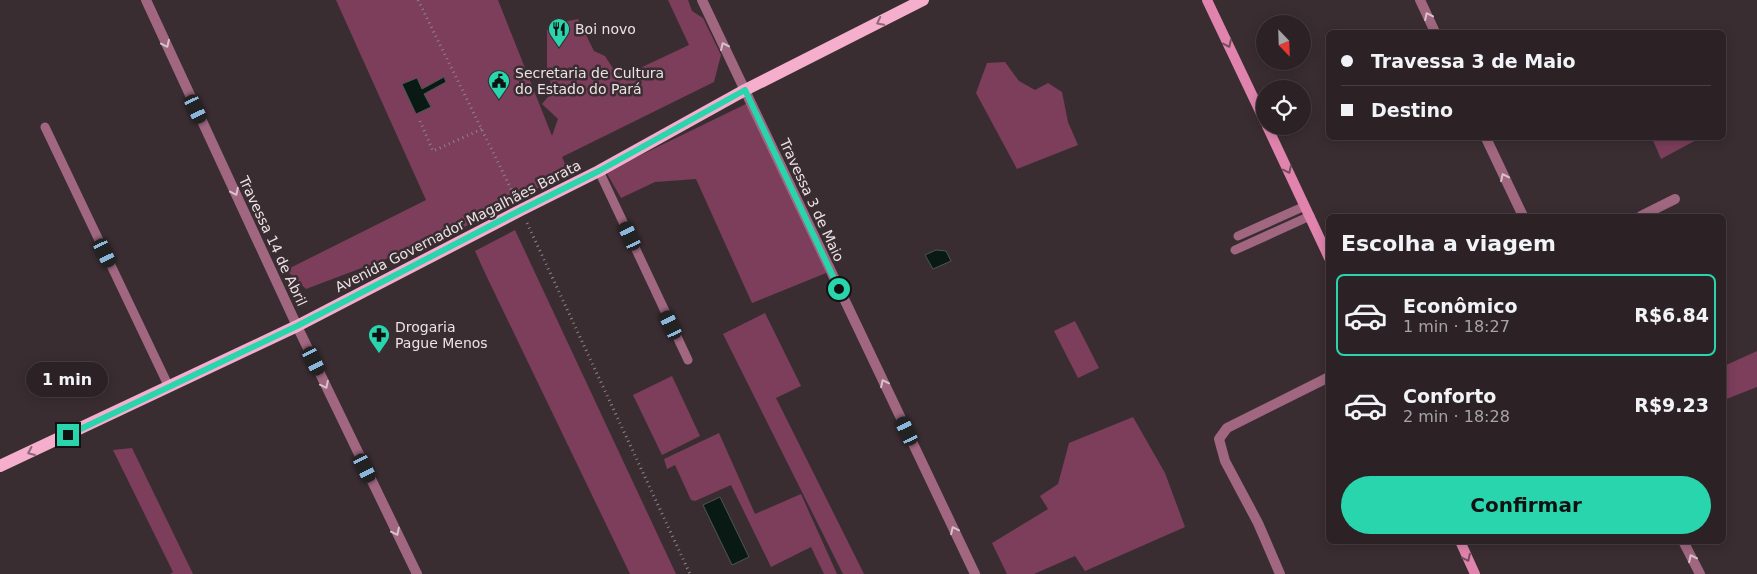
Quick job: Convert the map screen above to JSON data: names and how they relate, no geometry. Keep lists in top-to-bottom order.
{
  "streets": {
    "main road": ["Avenida Governador Magalhães Barata"],
    "street": ["Travessa 3 de Maio", "Travessa 14 de Abril"]
  },
  "crossings": [
    ["Travessa 3 de Maio", "Avenida Governador Magalhães Barata"],
    ["Avenida Governador Magalhães Barata", "Travessa 14 de Abril"]
  ],
  "one_way": ["Travessa 3 de Maio", "Avenida Governador Magalhães Barata", "Travessa 14 de Abril"],
  "places": {
    "restaurant": ["Boi novo"],
    "public building": ["Secretaria de Cultura do Estado do Pará"],
    "pharmacy": ["Drogaria Pague Menos"]
  },
  "north": "bottom right",
  "page": {
    "banner": ["Travessa 3 de Maio", "Destino"],
    "heading": "Escolha a viagem",
    "list": [
      {
        "name": "Econômico",
        "note": "1 min · 18:27",
        "value": "R$6.84"
      },
      {
        "name": "Conforto",
        "note": "2 min · 18:28",
        "value": "R$9.23"
      }
    ],
    "bubble": "1 min",
    "buttons": "Confirmar"
  }
}
